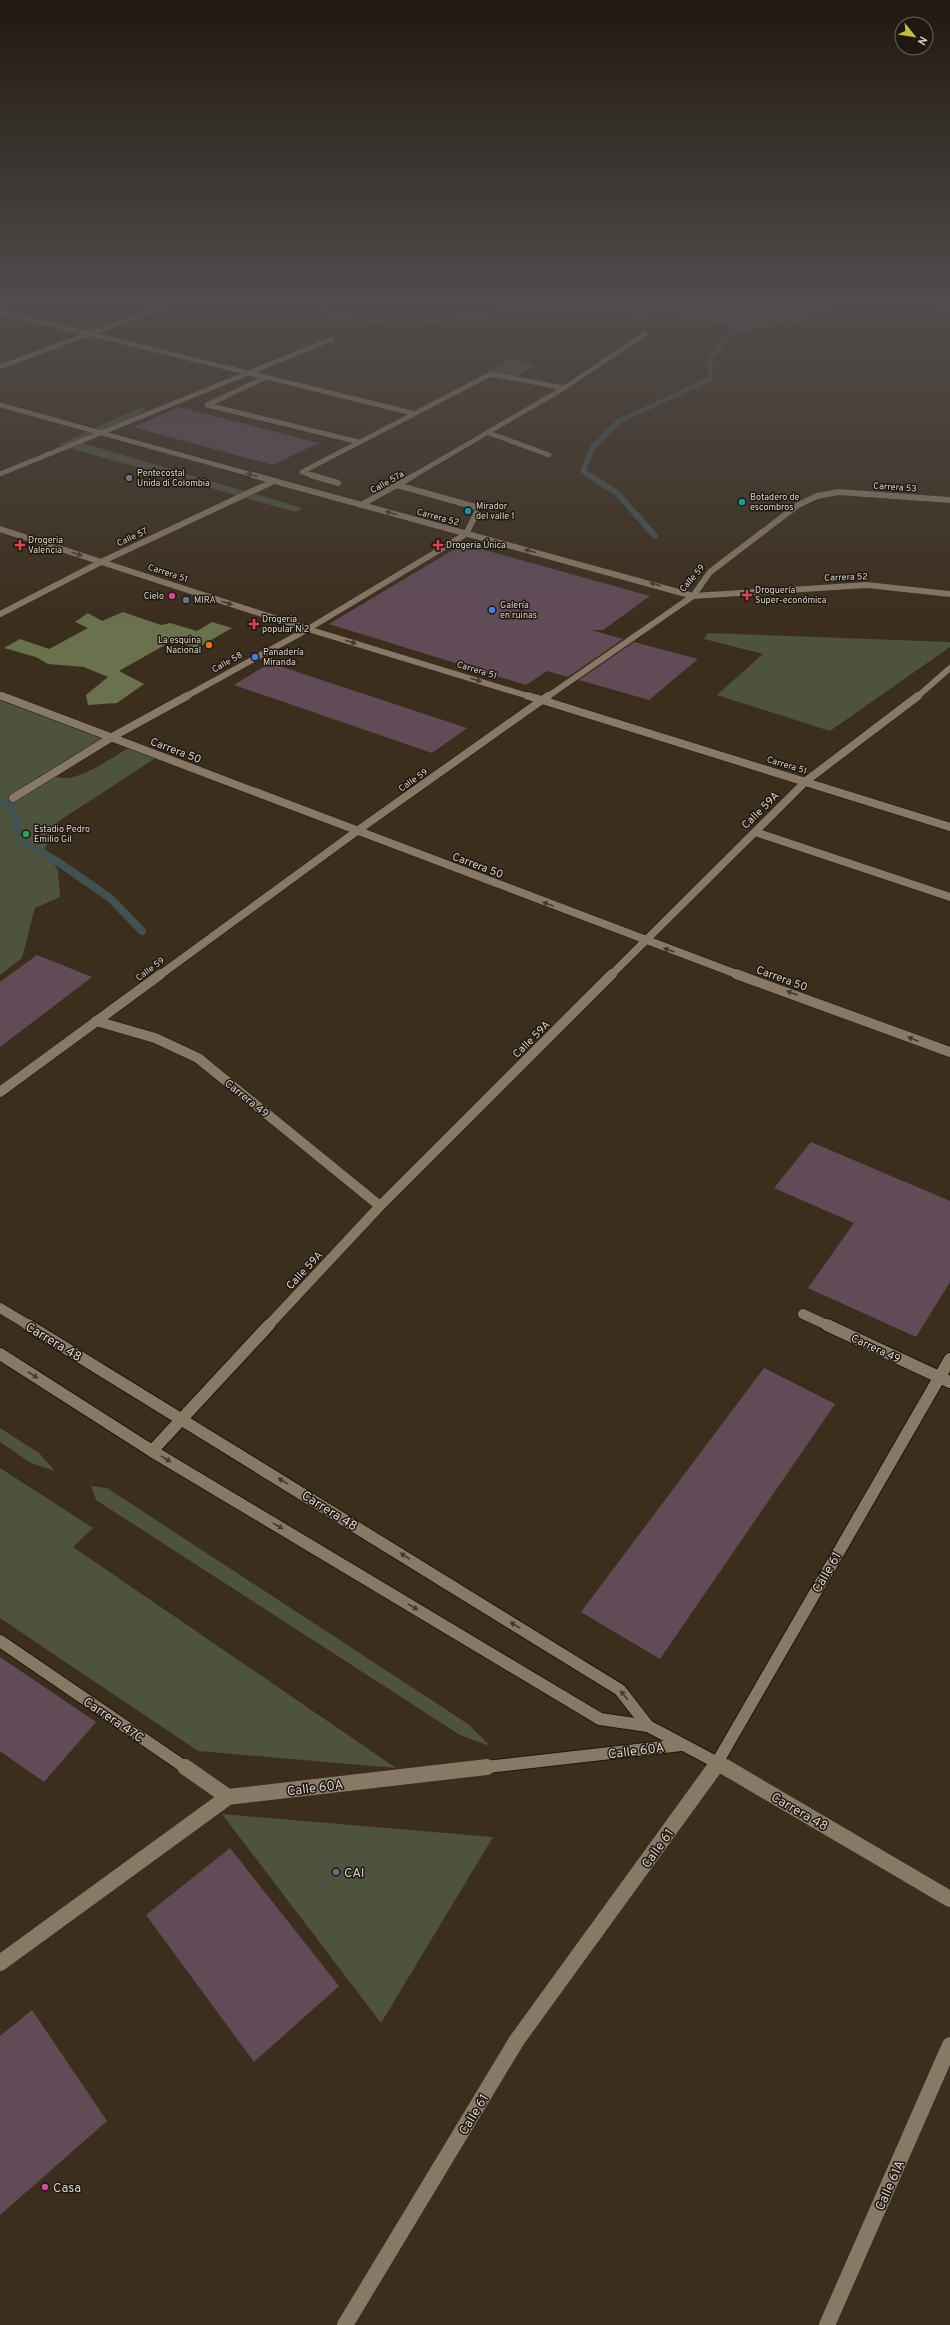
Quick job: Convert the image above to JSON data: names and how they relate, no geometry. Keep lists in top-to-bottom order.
{
  "streets": {
    "street": [
      "Calle 57a",
      "Carrera 53",
      "Carrera 52",
      "Calle 57",
      "Carrera 51",
      "Calle 59",
      "Calle 58",
      "Carrera 50",
      "Calle 59A",
      "Carrera 49",
      "Carrera 48",
      "Calle 61",
      "Carrera 47C",
      "Calle 60A",
      "Calle 61A"
    ]
  },
  "crossings": [
    ["Calle 57a", "Carrera 52"],
    ["Carrera 53", "Calle 59"],
    ["Carrera 52", "Calle 57"],
    ["Carrera 52", "Calle 59"],
    ["Carrera 52", "Calle 58"],
    ["Calle 57", "Carrera 51"],
    ["Carrera 51", "Calle 59"],
    ["Carrera 51", "Calle 58"],
    ["Carrera 51", "Calle 59A"],
    ["Calle 59", "Carrera 50"],
    ["Calle 59", "Carrera 49"],
    ["Calle 58", "Carrera 50"],
    ["Carrera 50", "Calle 59A"],
    ["Calle 59A", "Carrera 49"],
    ["Calle 59A", "Carrera 48"],
    ["Carrera 49", "Calle 61"],
    ["Carrera 48", "Calle 61"],
    ["Carrera 48", "Calle 60A"],
    ["Carrera 47C", "Calle 60A"]
  ],
  "one_way": ["Carrera 52", "Carrera 51", "Carrera 50"],
  "places": {
    "other": [
      "Pentecostal Unida di Colombia",
      "Botadero de escombros",
      "Mirador del valle 1",
      "Cielo",
      "MIRA",
      "Galería en ruinas",
      "La esquina Nacional",
      "Panadería Miranda",
      "Estadio Pedro Emilio Gil",
      "CAI",
      "Casa"
    ],
    "health": [
      "Drogeria Valencia",
      "Drogeria Única",
      "Droguería Super-económica",
      "Drogeria popular N 2"
    ]
  },
  "north": "bottom right"
}
